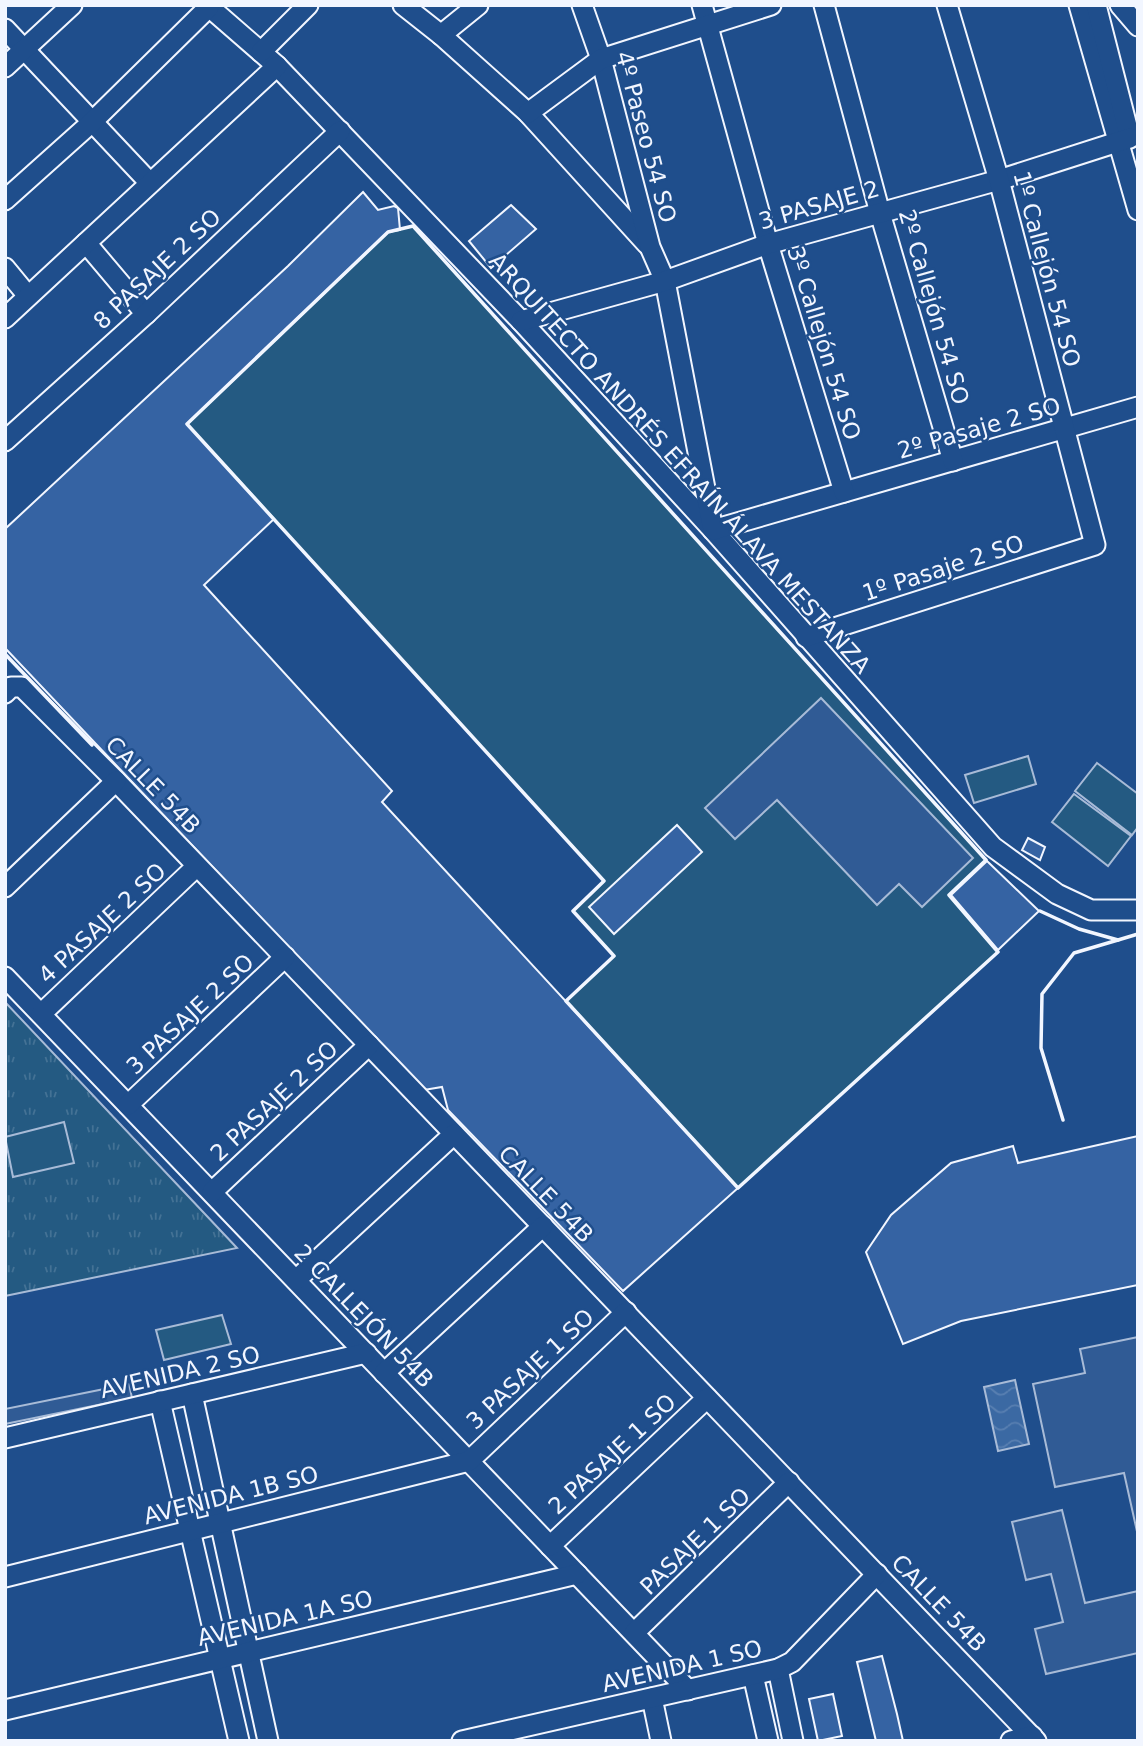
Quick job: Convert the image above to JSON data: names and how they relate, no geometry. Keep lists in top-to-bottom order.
{
  "streets": {
    "street": [
      "4º Paseo 54 SO",
      "3 PASAJE 2",
      "8 PASAJE 2 SO",
      "1º Callejón 54 SO",
      "2º Callejón 54 SO",
      "3º Callejón 54 SO",
      "2º Pasaje 2 SO",
      "ARQUITECTO ANDRÉS EFRAÍN ÁLAVA MESTANZA",
      "1º Pasaje 2 SO",
      "CALLE 54B",
      "4 PASAJE 2 SO",
      "3 PASAJE 2 SO",
      "2 PASAJE 2 SO",
      "2 CALLEJÓN 54B",
      "3 PASAJE 1 SO",
      "AVENIDA 2 SO",
      "2 PASAJE 1 SO",
      "AVENIDA 1B SO",
      "PASAJE 1 SO",
      "AVENIDA 1A SO",
      "AVENIDA 1 SO"
    ]
  },
  "crossings": [
    ["4º Paseo 54 SO", "3 PASAJE 2"],
    ["4º Paseo 54 SO", "2º Pasaje 2 SO"],
    ["4º Paseo 54 SO", "ARQUITECTO ANDRÉS EFRAÍN ÁLAVA MESTANZA"],
    ["3 PASAJE 2", "1º Callejón 54 SO"],
    ["3 PASAJE 2", "2º Callejón 54 SO"],
    ["3 PASAJE 2", "3º Callejón 54 SO"],
    ["3 PASAJE 2", "ARQUITECTO ANDRÉS EFRAÍN ÁLAVA MESTANZA"],
    ["8 PASAJE 2 SO", "ARQUITECTO ANDRÉS EFRAÍN ÁLAVA MESTANZA"],
    ["1º Callejón 54 SO", "2º Pasaje 2 SO"],
    ["1º Callejón 54 SO", "1º Pasaje 2 SO"],
    ["2º Callejón 54 SO", "2º Pasaje 2 SO"],
    ["3º Callejón 54 SO", "2º Pasaje 2 SO"],
    ["2º Pasaje 2 SO", "ARQUITECTO ANDRÉS EFRAÍN ÁLAVA MESTANZA"],
    ["ARQUITECTO ANDRÉS EFRAÍN ÁLAVA MESTANZA", "1º Pasaje 2 SO"],
    ["CALLE 54B", "4 PASAJE 2 SO"],
    ["CALLE 54B", "3 PASAJE 2 SO"],
    ["CALLE 54B", "2 PASAJE 2 SO"],
    ["CALLE 54B", "3 PASAJE 1 SO"],
    ["CALLE 54B", "2 PASAJE 1 SO"],
    ["CALLE 54B", "PASAJE 1 SO"],
    ["CALLE 54B", "AVENIDA 1 SO"],
    ["4 PASAJE 2 SO", "2 CALLEJÓN 54B"],
    ["3 PASAJE 2 SO", "2 CALLEJÓN 54B"],
    ["2 PASAJE 2 SO", "2 CALLEJÓN 54B"],
    ["2 CALLEJÓN 54B", "3 PASAJE 1 SO"],
    ["2 CALLEJÓN 54B", "AVENIDA 2 SO"],
    ["2 CALLEJÓN 54B", "2 PASAJE 1 SO"],
    ["2 CALLEJÓN 54B", "AVENIDA 1B SO"],
    ["2 CALLEJÓN 54B", "PASAJE 1 SO"],
    ["2 CALLEJÓN 54B", "AVENIDA 1A SO"],
    ["2 CALLEJÓN 54B", "AVENIDA 1 SO"],
    ["3 PASAJE 1 SO", "AVENIDA 1B SO"]
  ]
}
